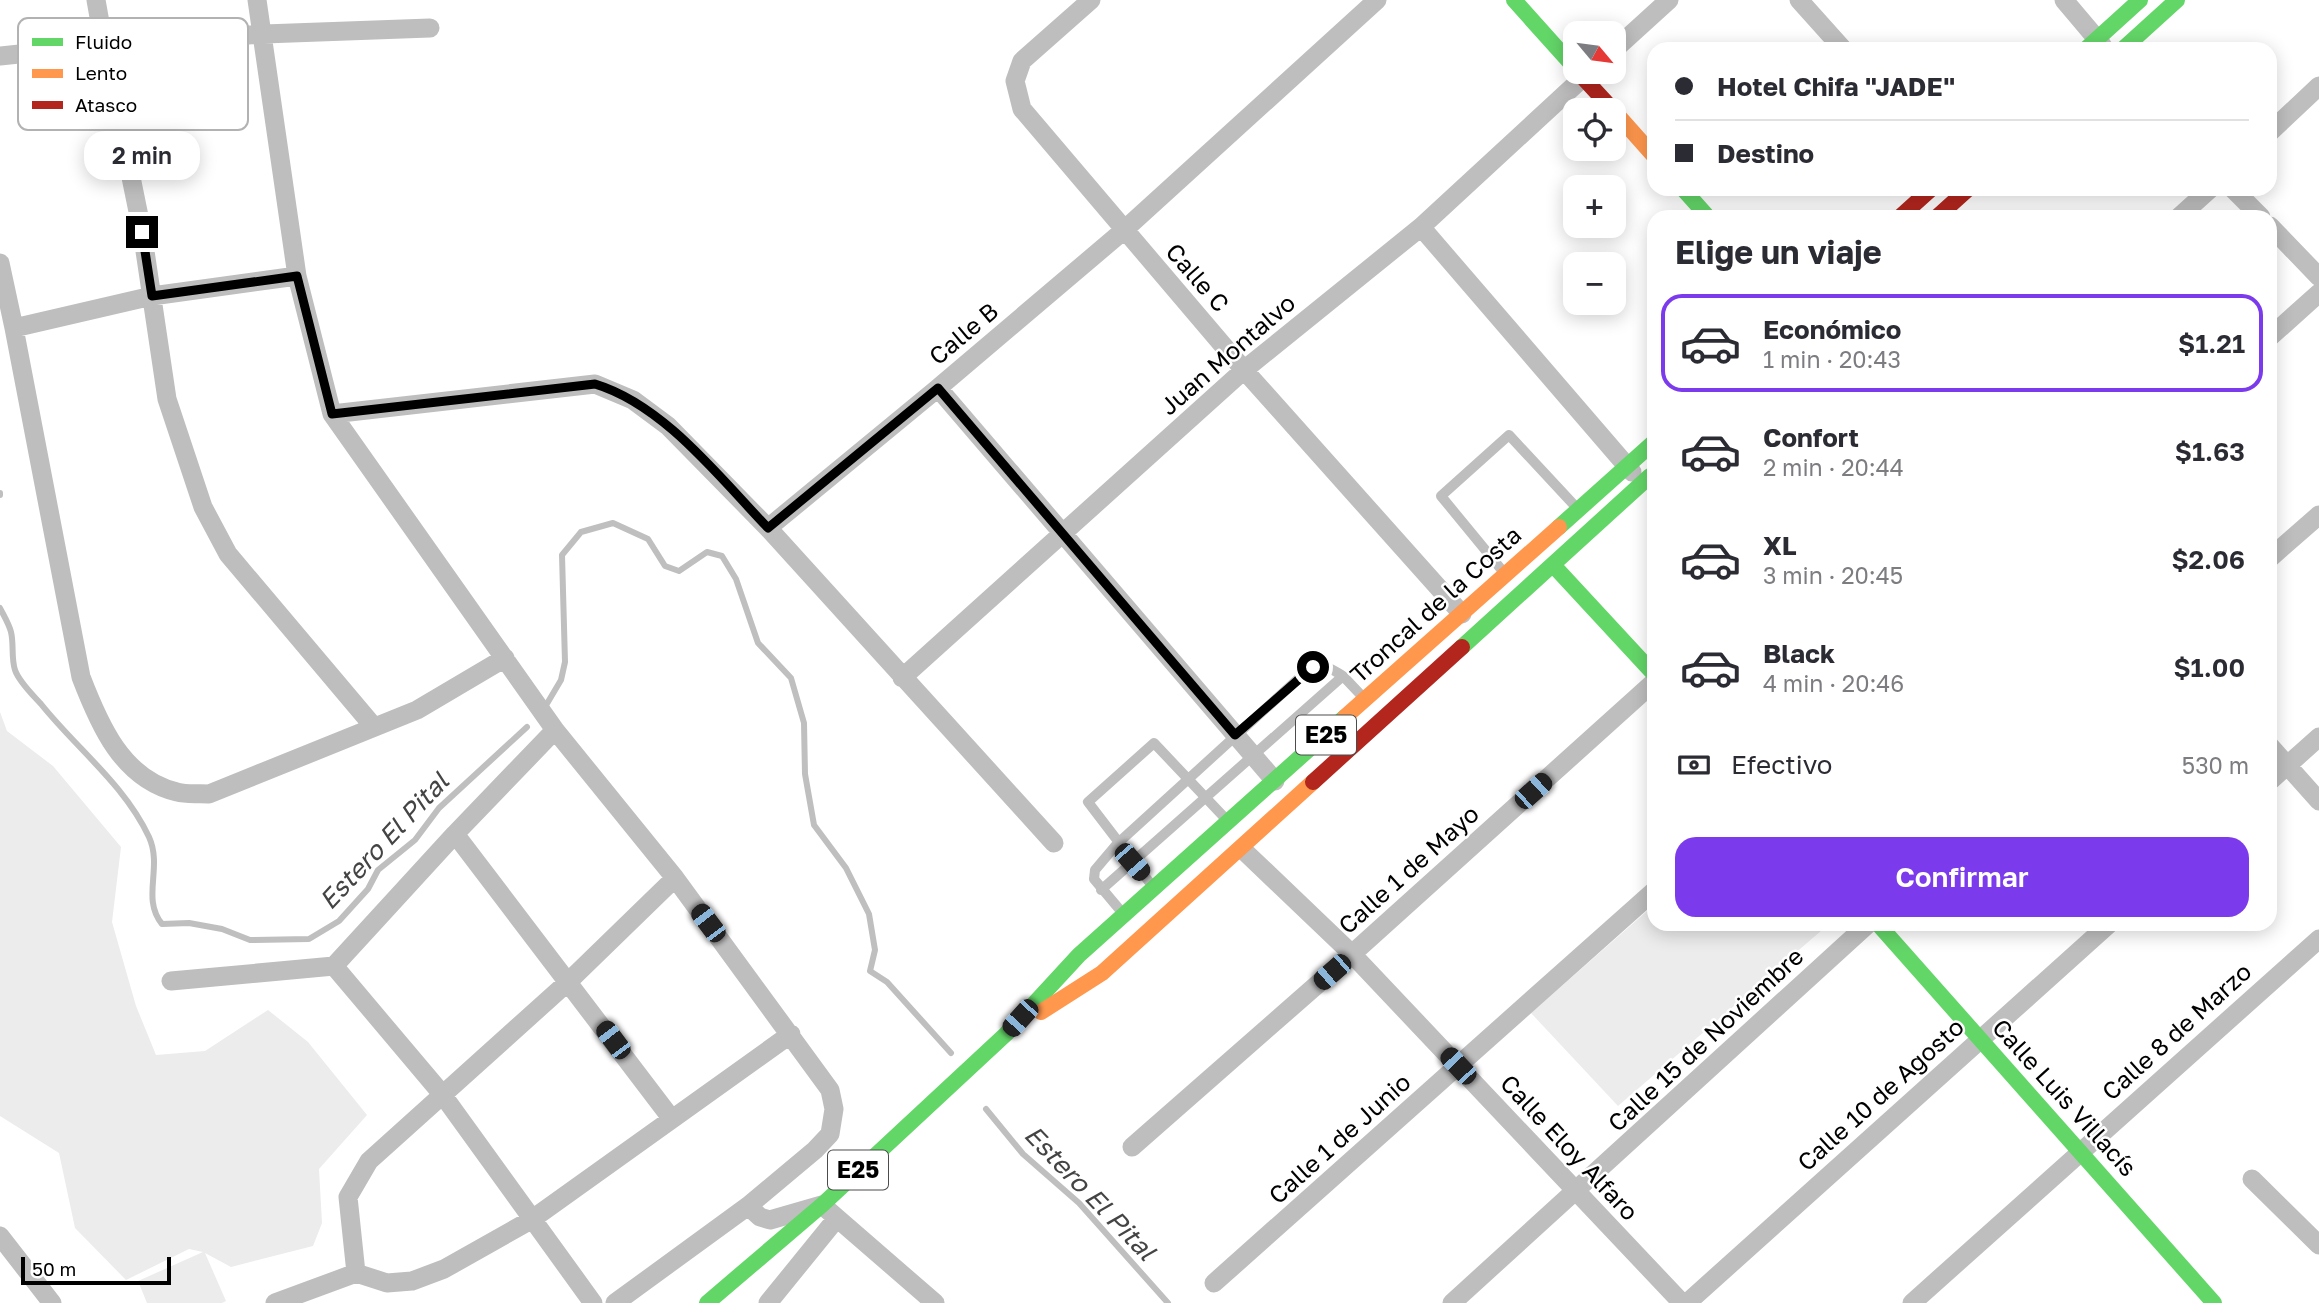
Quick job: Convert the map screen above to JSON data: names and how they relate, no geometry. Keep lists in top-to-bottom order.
{
  "streets": {
    "main road": ["Troncal de la Costa", "E25", "Calle Luis Villacís"],
    "street": [
      "Calle C",
      "Calle B",
      "Juan Montalvo",
      "Calle 1 de Mayo",
      "Calle 8 de Marzo",
      "Calle 15 de Noviembre",
      "Calle 10 de Agosto",
      "Calle 1 de Junio",
      "Calle Eloy Alfaro"
    ]
  },
  "crossings": [
    ["Calle C", "Calle B"],
    ["Calle C", "Juan Montalvo"],
    ["Calle C", "Troncal de la Costa"],
    ["Calle B", "Juan Montalvo"],
    ["Calle B", "Troncal de la Costa"],
    ["Troncal de la Costa", "Calle Eloy Alfaro"],
    ["Calle 1 de Mayo", "Calle Eloy Alfaro"],
    ["Calle 8 de Marzo", "Calle Luis Villacís"],
    ["Calle 15 de Noviembre", "Calle Eloy Alfaro"],
    ["Calle 10 de Agosto", "Calle Luis Villacís"],
    ["Calle 1 de Junio", "Calle Eloy Alfaro"]
  ],
  "water": ["Estero El Pital"],
  "legend": ["Fluido", "Lento", "Atasco"],
  "scale_bar": "50 m",
  "north": "bottom right",
  "page": {
    "map_buttons": ["+", "−"],
    "banner": ["Hotel Chifa \"JADE\"", "Destino"],
    "bubble": "2 min",
    "heading": "Elige un viaje",
    "list": [
      {
        "name": "Económico",
        "note": "1 min · 20:43",
        "value": "$1.21"
      },
      {
        "name": "Confort",
        "note": "2 min · 20:44",
        "value": "$1.63"
      },
      {
        "name": "XL",
        "note": "3 min · 20:45",
        "value": "$2.06"
      },
      {
        "name": "Black",
        "note": "4 min · 20:46",
        "value": "$1.00"
      }
    ],
    "pay": ["Efectivo", "530 m"],
    "buttons": "Confirmar",
    "scale": "50 m"
  }
}
